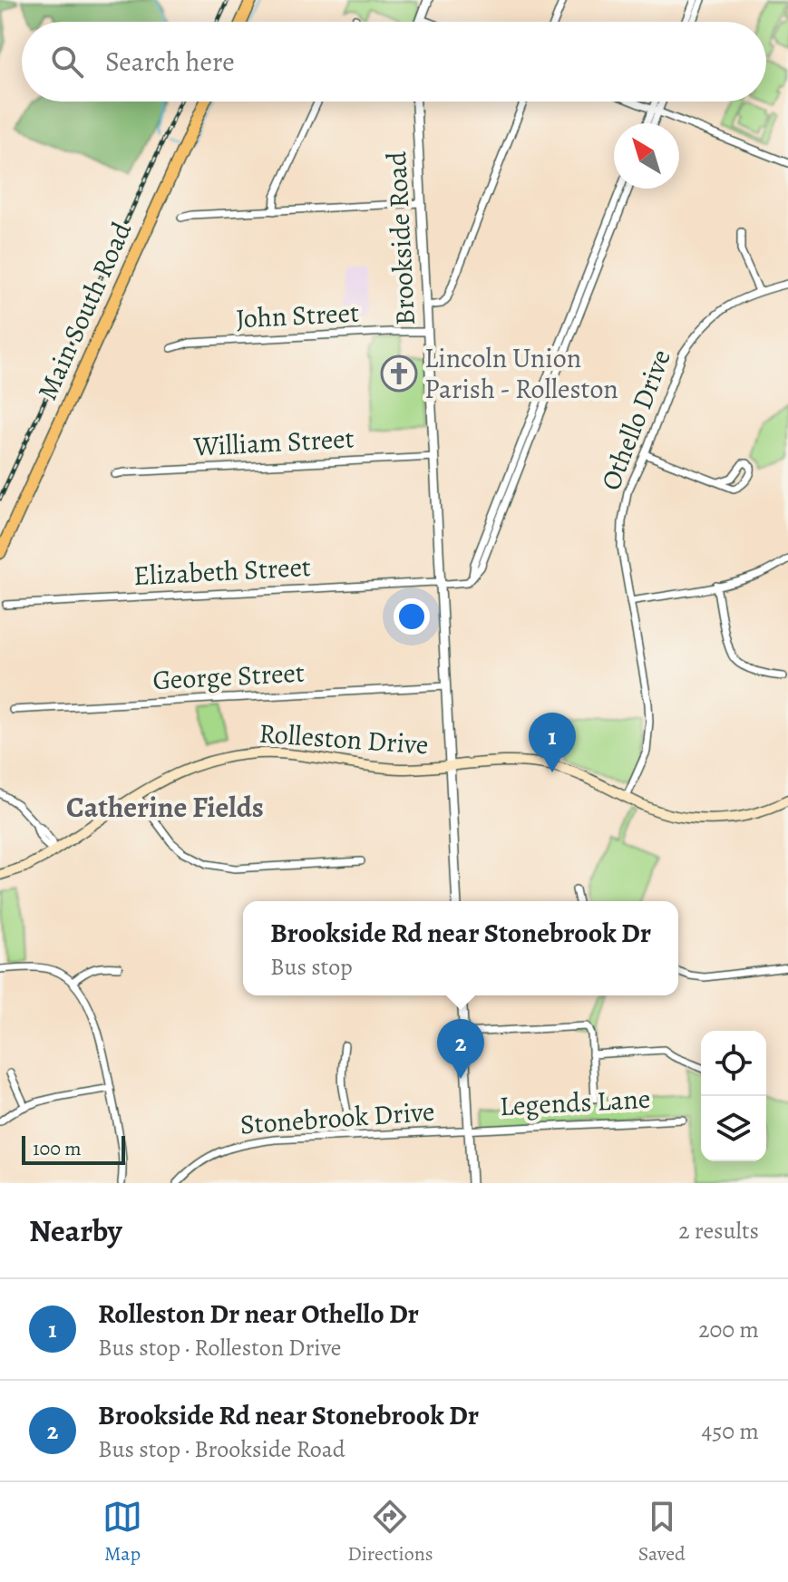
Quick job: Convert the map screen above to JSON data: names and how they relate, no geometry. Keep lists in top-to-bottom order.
{
  "streets": {
    "highway": ["Main South Road"],
    "main road": ["Rolleston Drive"],
    "street": [
      "Brookside Road",
      "John Street",
      "Othello Drive",
      "William Street",
      "Elizabeth Street",
      "George Street",
      "Legends Lane",
      "Stonebrook Drive"
    ]
  },
  "crossings": [
    ["Brookside Road", "John Street"],
    ["Brookside Road", "William Street"],
    ["Brookside Road", "Elizabeth Street"],
    ["Brookside Road", "George Street"],
    ["Brookside Road", "Rolleston Drive"],
    ["Othello Drive", "Rolleston Drive"],
    ["Legends Lane", "Stonebrook Drive"]
  ],
  "districts": ["Catherine Fields"],
  "places": {
    "church": ["Lincoln Union Parish - Rolleston"]
  },
  "scale_bar": "100 m",
  "north": "top left",
  "page": {
    "search": "Search here",
    "pins": ["1", "2"],
    "popup": ["Brookside Rd near Stonebrook Dr", "Bus stop"],
    "scale": "100 m",
    "heading": ["Nearby", "2 results"],
    "list": [
      {
        "mark": "1",
        "name": "Rolleston Dr near Othello Dr",
        "note": "Bus stop · Rolleston Drive",
        "value": "200 m"
      },
      {
        "mark": "2",
        "name": "Brookside Rd near Stonebrook Dr",
        "note": "Bus stop · Brookside Road",
        "value": "450 m"
      }
    ],
    "nav": ["Map", "Directions", "Saved"]
  }
}
